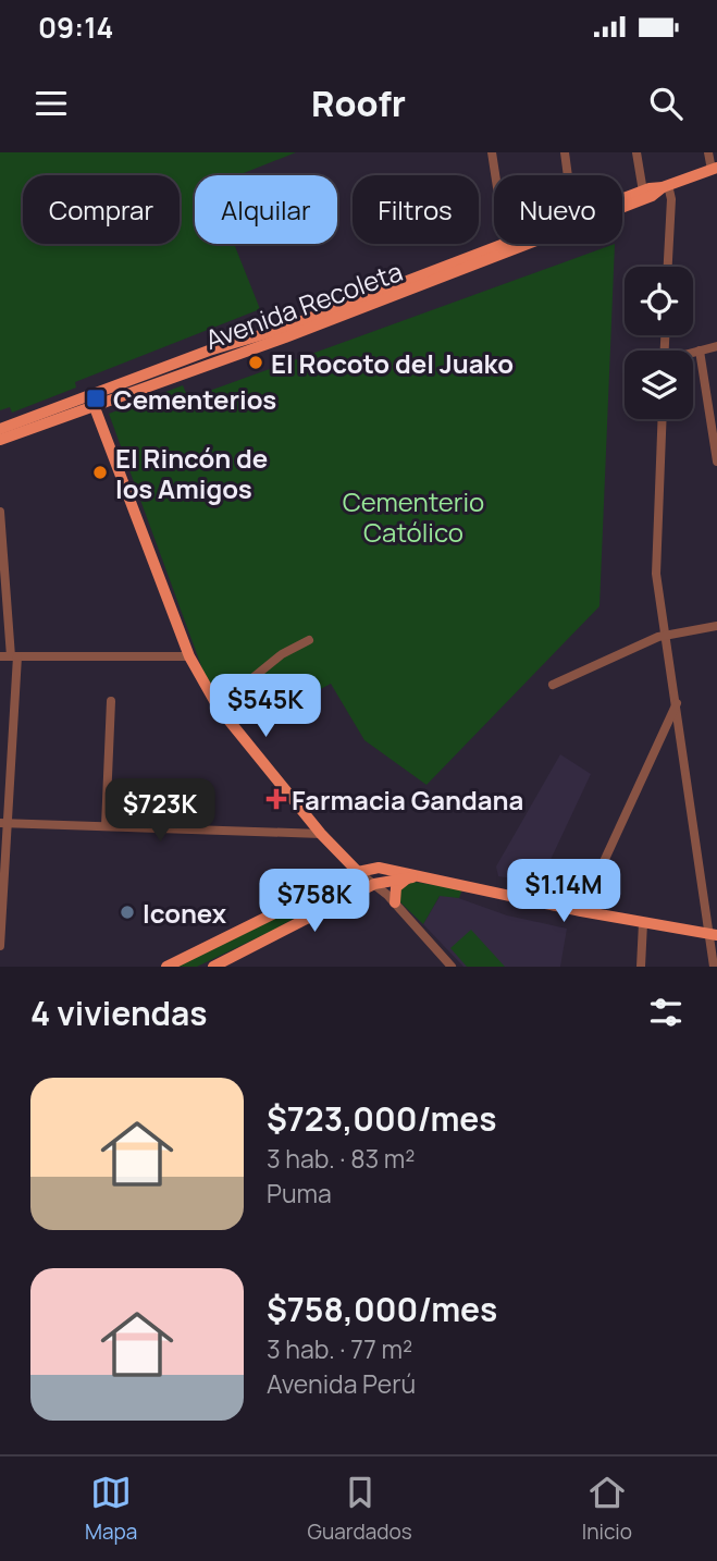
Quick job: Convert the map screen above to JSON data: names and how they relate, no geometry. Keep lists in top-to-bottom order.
{
  "streets": {
    "main road": ["Avenida Recoleta"]
  },
  "parks": ["Cementerio Católico"],
  "places": {
    "other": ["El Rocoto del Juako", "El Rincón de los Amigos", "Iconex"],
    "transit": ["Cementerios"],
    "health": ["Farmacia Gandana"]
  },
  "page": {
    "status": "09:14",
    "header": "Roofr",
    "chip": [
      "Comprar",
      "Alquilar",
      "Filtros",
      "Nuevo"
    ],
    "price": [
      "$545K",
      "$723K",
      "$1.14M",
      "$758K"
    ],
    "heading": "4 viviendas",
    "list": [
      {
        "name": "$723,000/mes",
        "note": "3 hab. · 83 m² · Puma"
      },
      {
        "name": "$758,000/mes",
        "note": "3 hab. · 77 m² · Avenida Perú"
      }
    ],
    "tabs": ["Mapa", "Guardados", "Inicio"]
  }
}
